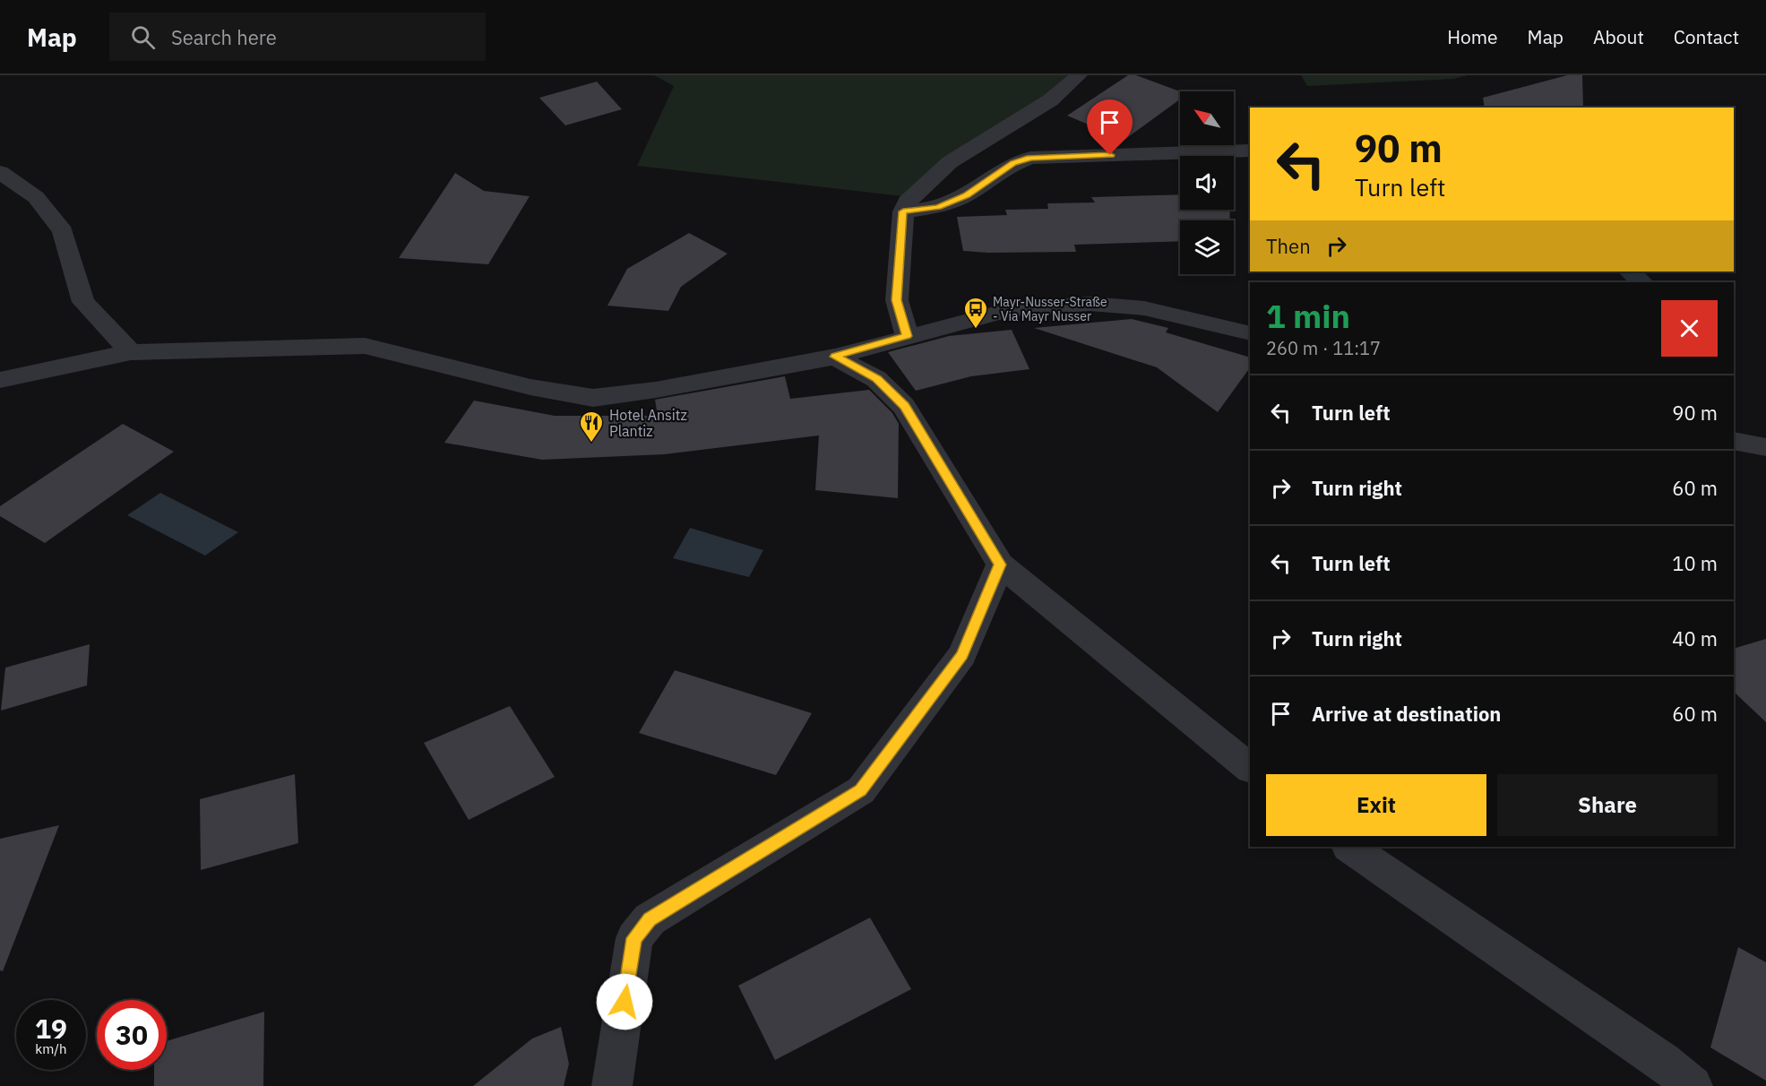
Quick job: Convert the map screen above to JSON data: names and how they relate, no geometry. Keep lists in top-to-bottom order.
{
  "places": {
    "bus stop": ["Mayr-Nusser-Straße - Via Mayr Nusser"],
    "restaurant": ["Hotel Ansitz Plantiz"]
  },
  "north": "top left",
  "page": {
    "header": "Map",
    "search": "Search here",
    "nav": [
      "Home",
      "Map",
      "About",
      "Contact"
    ],
    "turn": ["90 m", "Turn left"],
    "then": "Then",
    "heading": ["1 min", "260 m · 11:17"],
    "list": [
      {
        "name": "Turn left",
        "value": "90 m"
      },
      {
        "name": "Turn right",
        "value": "60 m"
      },
      {
        "name": "Turn left",
        "value": "10 m"
      },
      {
        "name": "Turn right",
        "value": "40 m"
      },
      {
        "name": "Arrive at destination",
        "value": "60 m"
      }
    ],
    "buttons": ["Exit", "Share"],
    "speed": "19 km/h",
    "limit": "30"
  }
}
